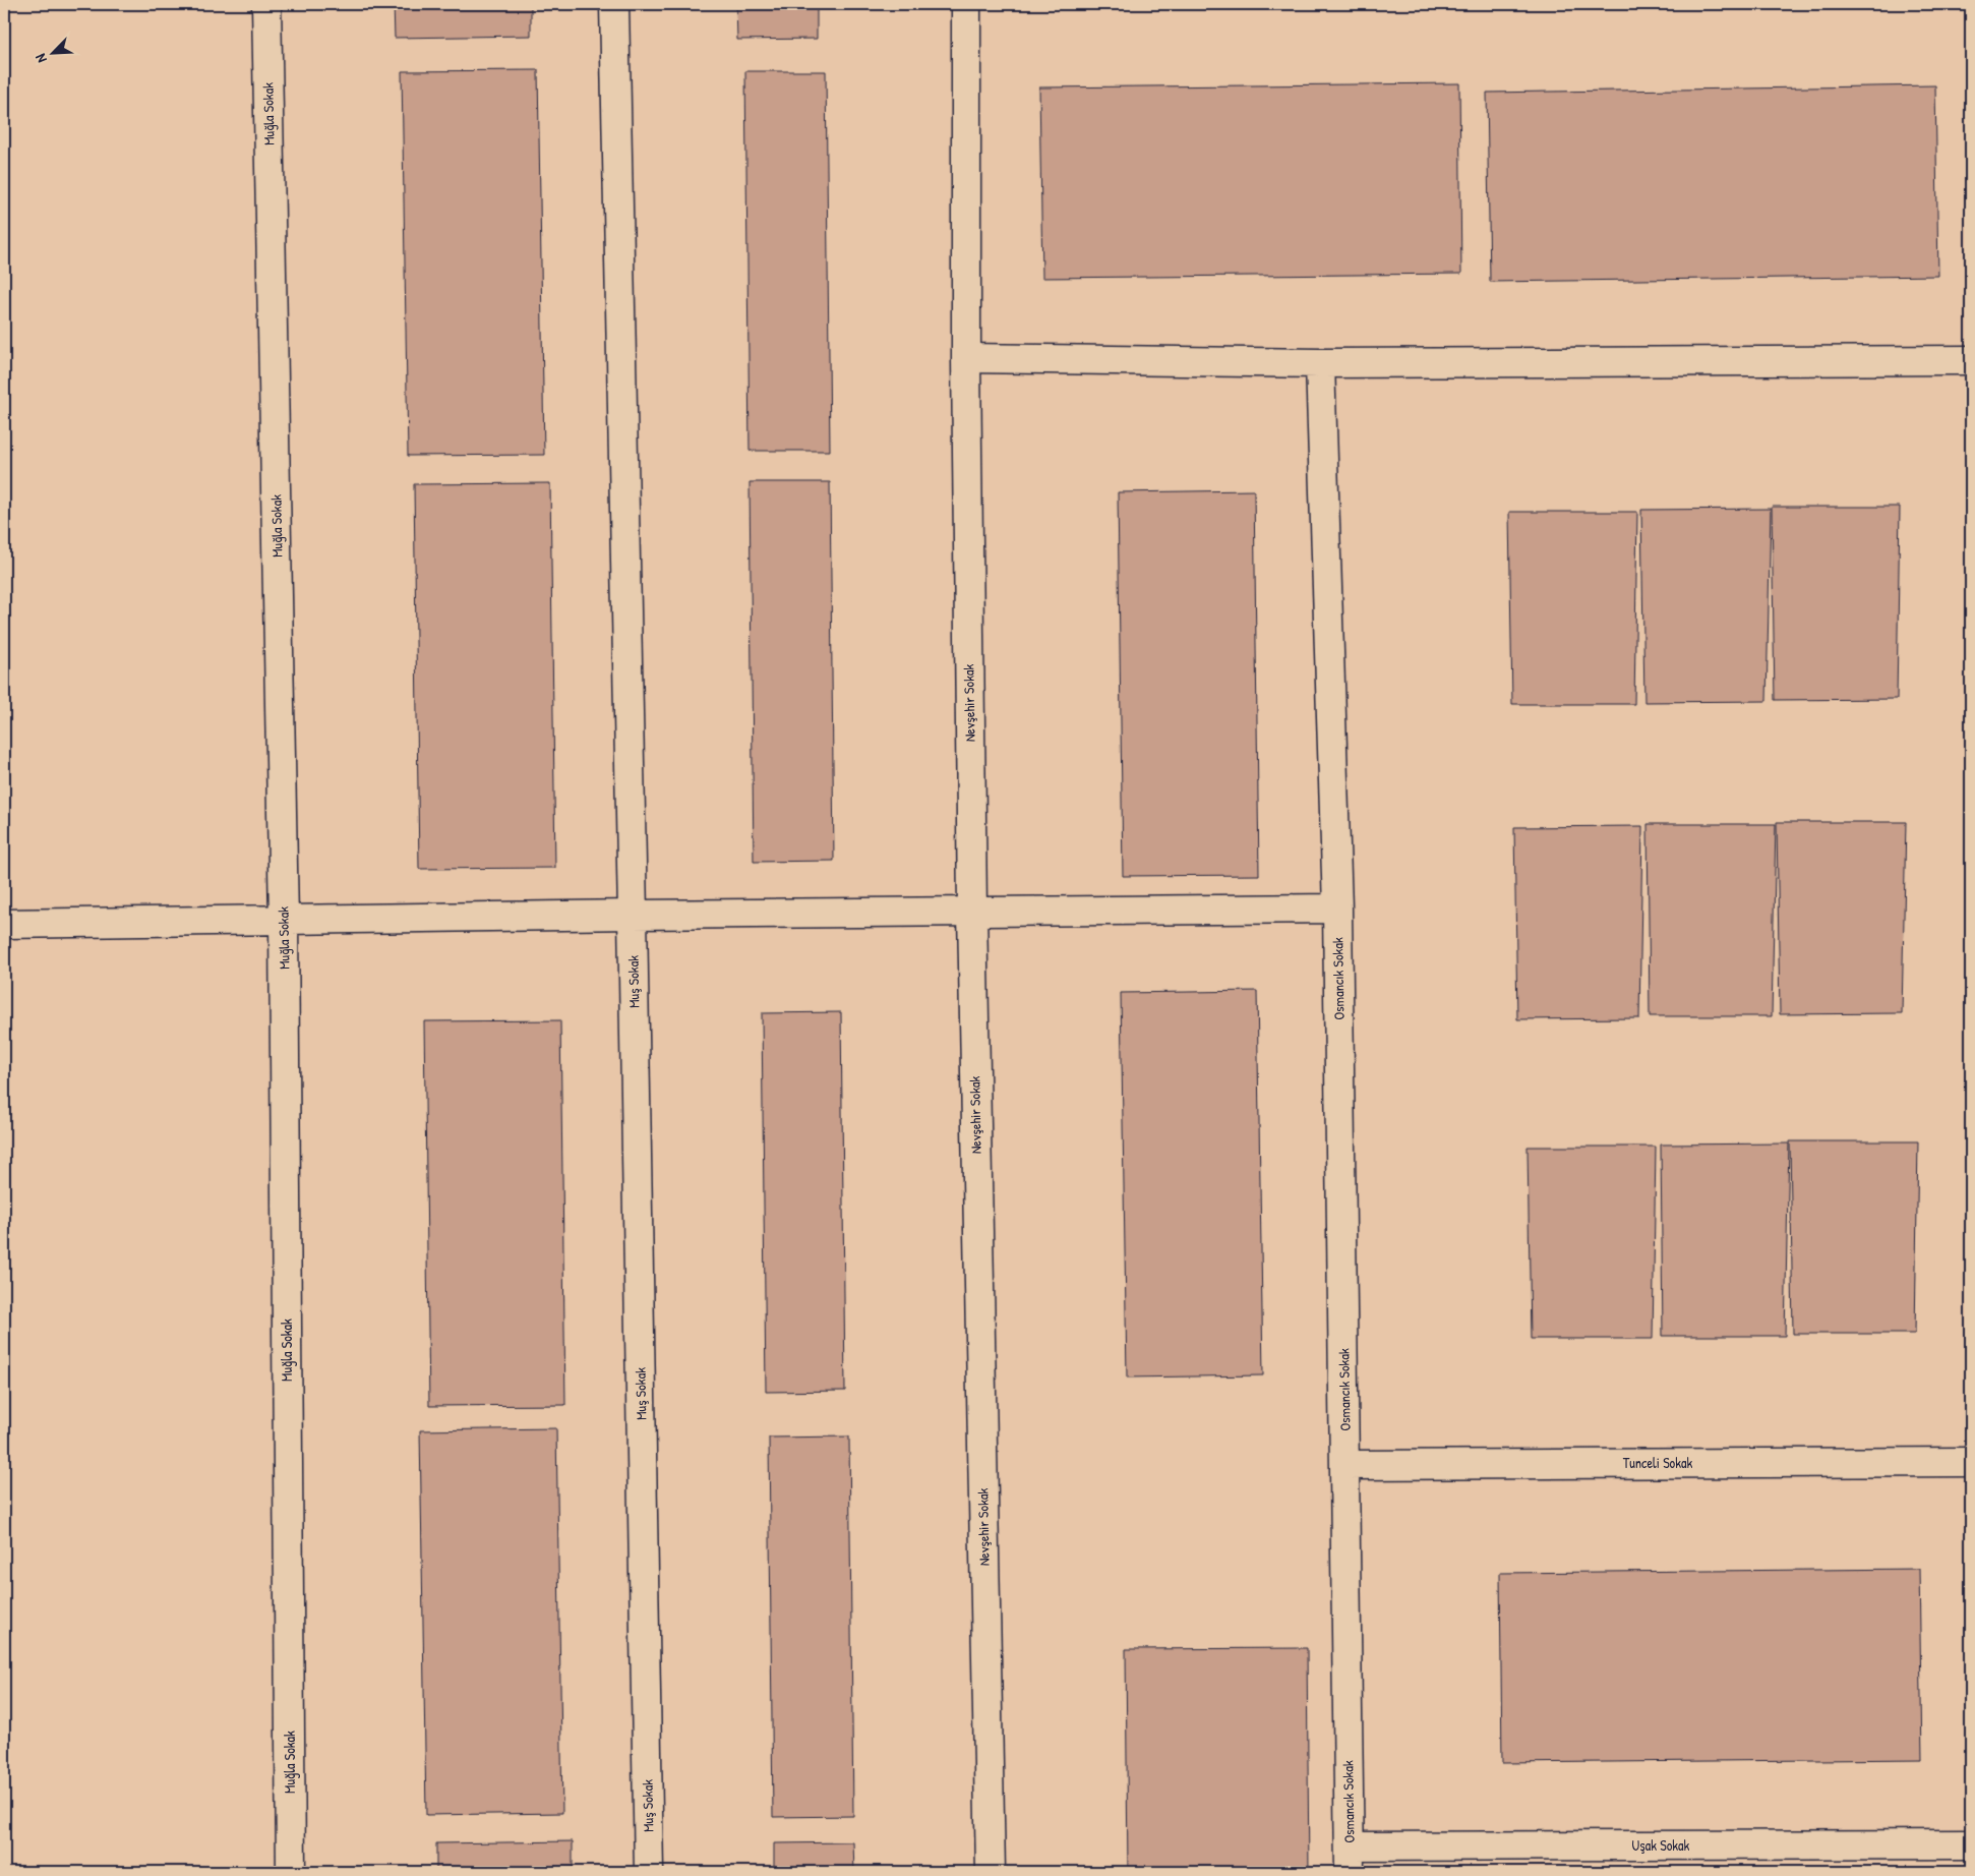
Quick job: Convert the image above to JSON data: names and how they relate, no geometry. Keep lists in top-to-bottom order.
{
  "streets": {
    "street": [
      "Muğla Sokak",
      "Nevşehir Sokak",
      "Osmancık Sokak",
      "Muş Sokak",
      "Tunceli Sokak",
      "Uşak Sokak"
    ]
  },
  "crossings": [
    ["Osmancık Sokak", "Tunceli Sokak"],
    ["Osmancık Sokak", "Uşak Sokak"]
  ],
  "north": "bottom left"
}
